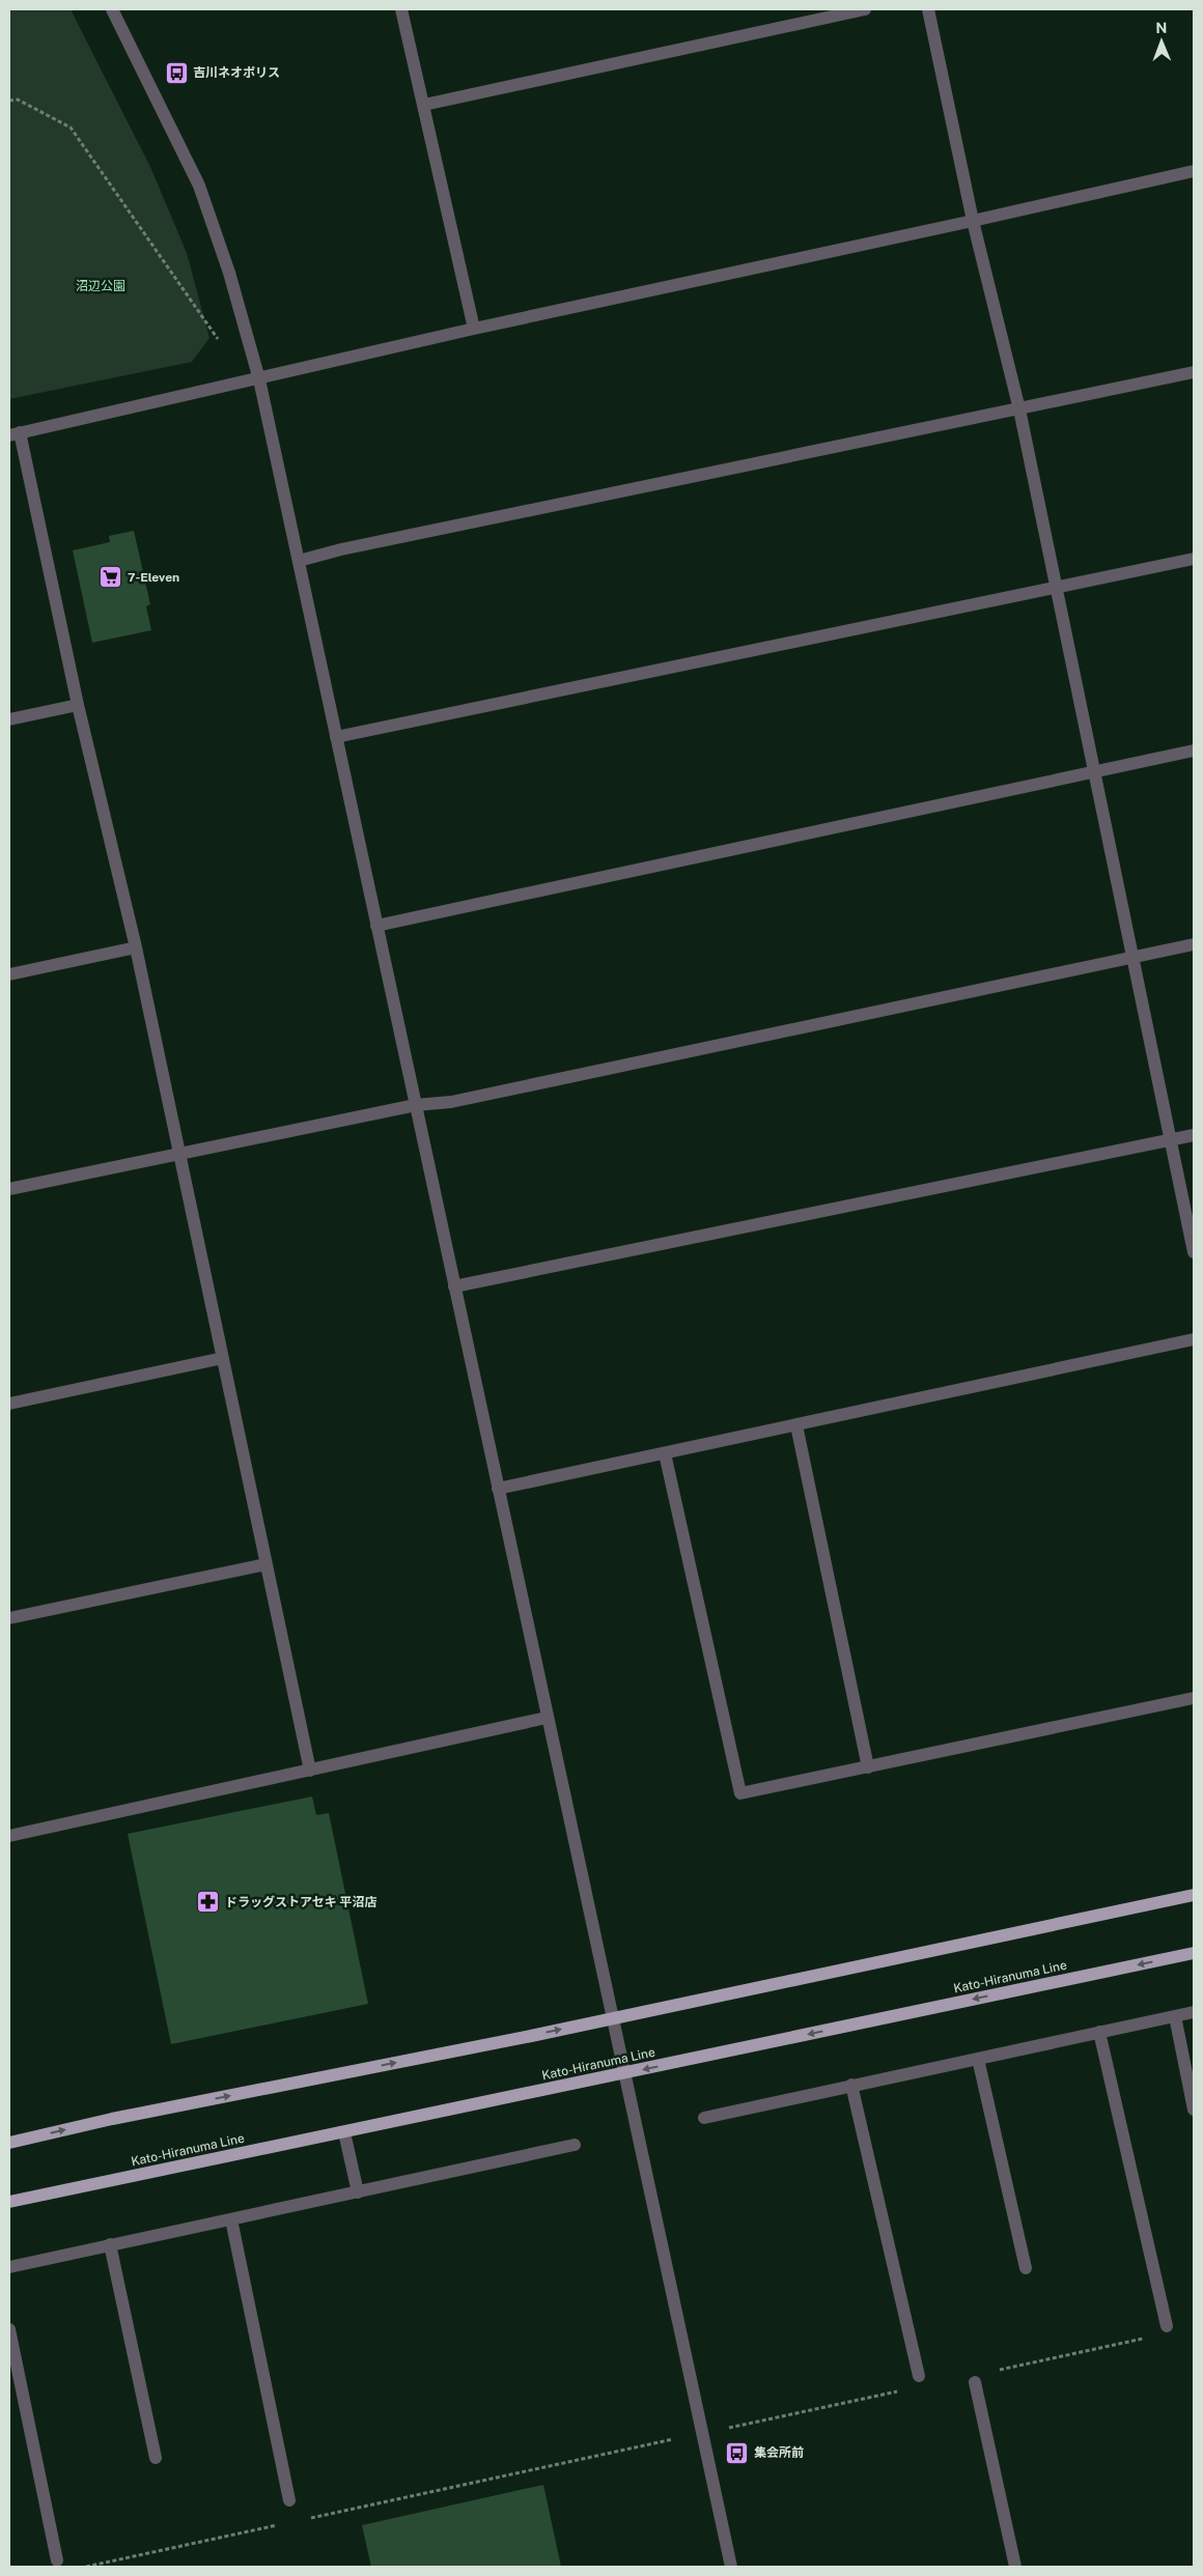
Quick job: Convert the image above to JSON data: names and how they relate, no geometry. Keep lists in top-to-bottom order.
{
  "streets": {
    "main road": ["Kato-Hiranuma Line"]
  },
  "parks": ["沼辺公園"],
  "places": {
    "bus stop": ["吉川ネオポリス", "集会所前"],
    "supermarket": ["7-Eleven"],
    "pharmacy": ["ドラッグストアセキ 平沼店"]
  },
  "north": "top"
}
